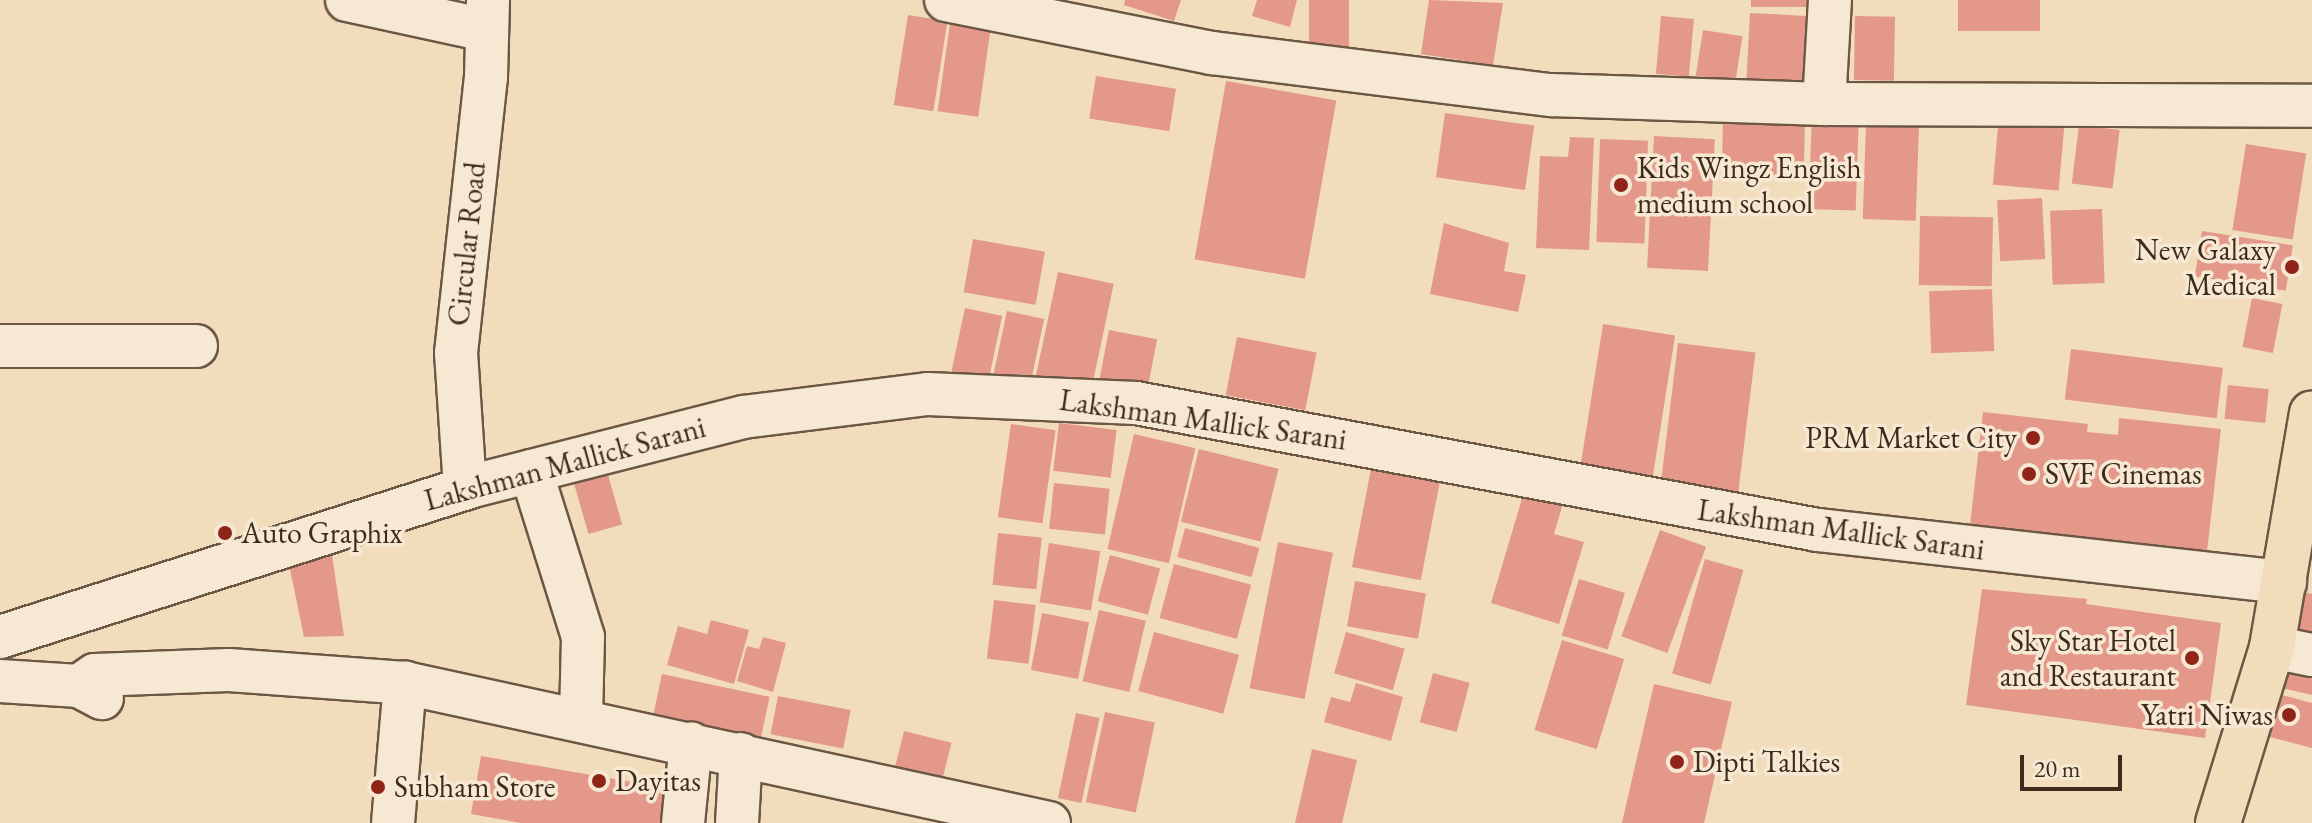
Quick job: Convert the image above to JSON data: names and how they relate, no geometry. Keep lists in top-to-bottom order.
{
  "streets": {
    "street": ["Circular Road", "Lakshman Mallick Sarani"]
  },
  "crossings": [
    ["Circular Road", "Lakshman Mallick Sarani"]
  ],
  "places": [
    "Kids Wingz English medium school",
    "New Galaxy Medical",
    "PRM Market City",
    "SVF Cinemas",
    "Auto Graphix",
    "Sky Star Hotel and Restaurant",
    "Yatri Niwas",
    "Dipti Talkies",
    "Dayitas",
    "Subham Store"
  ],
  "scale_bar": "20 m"
}
